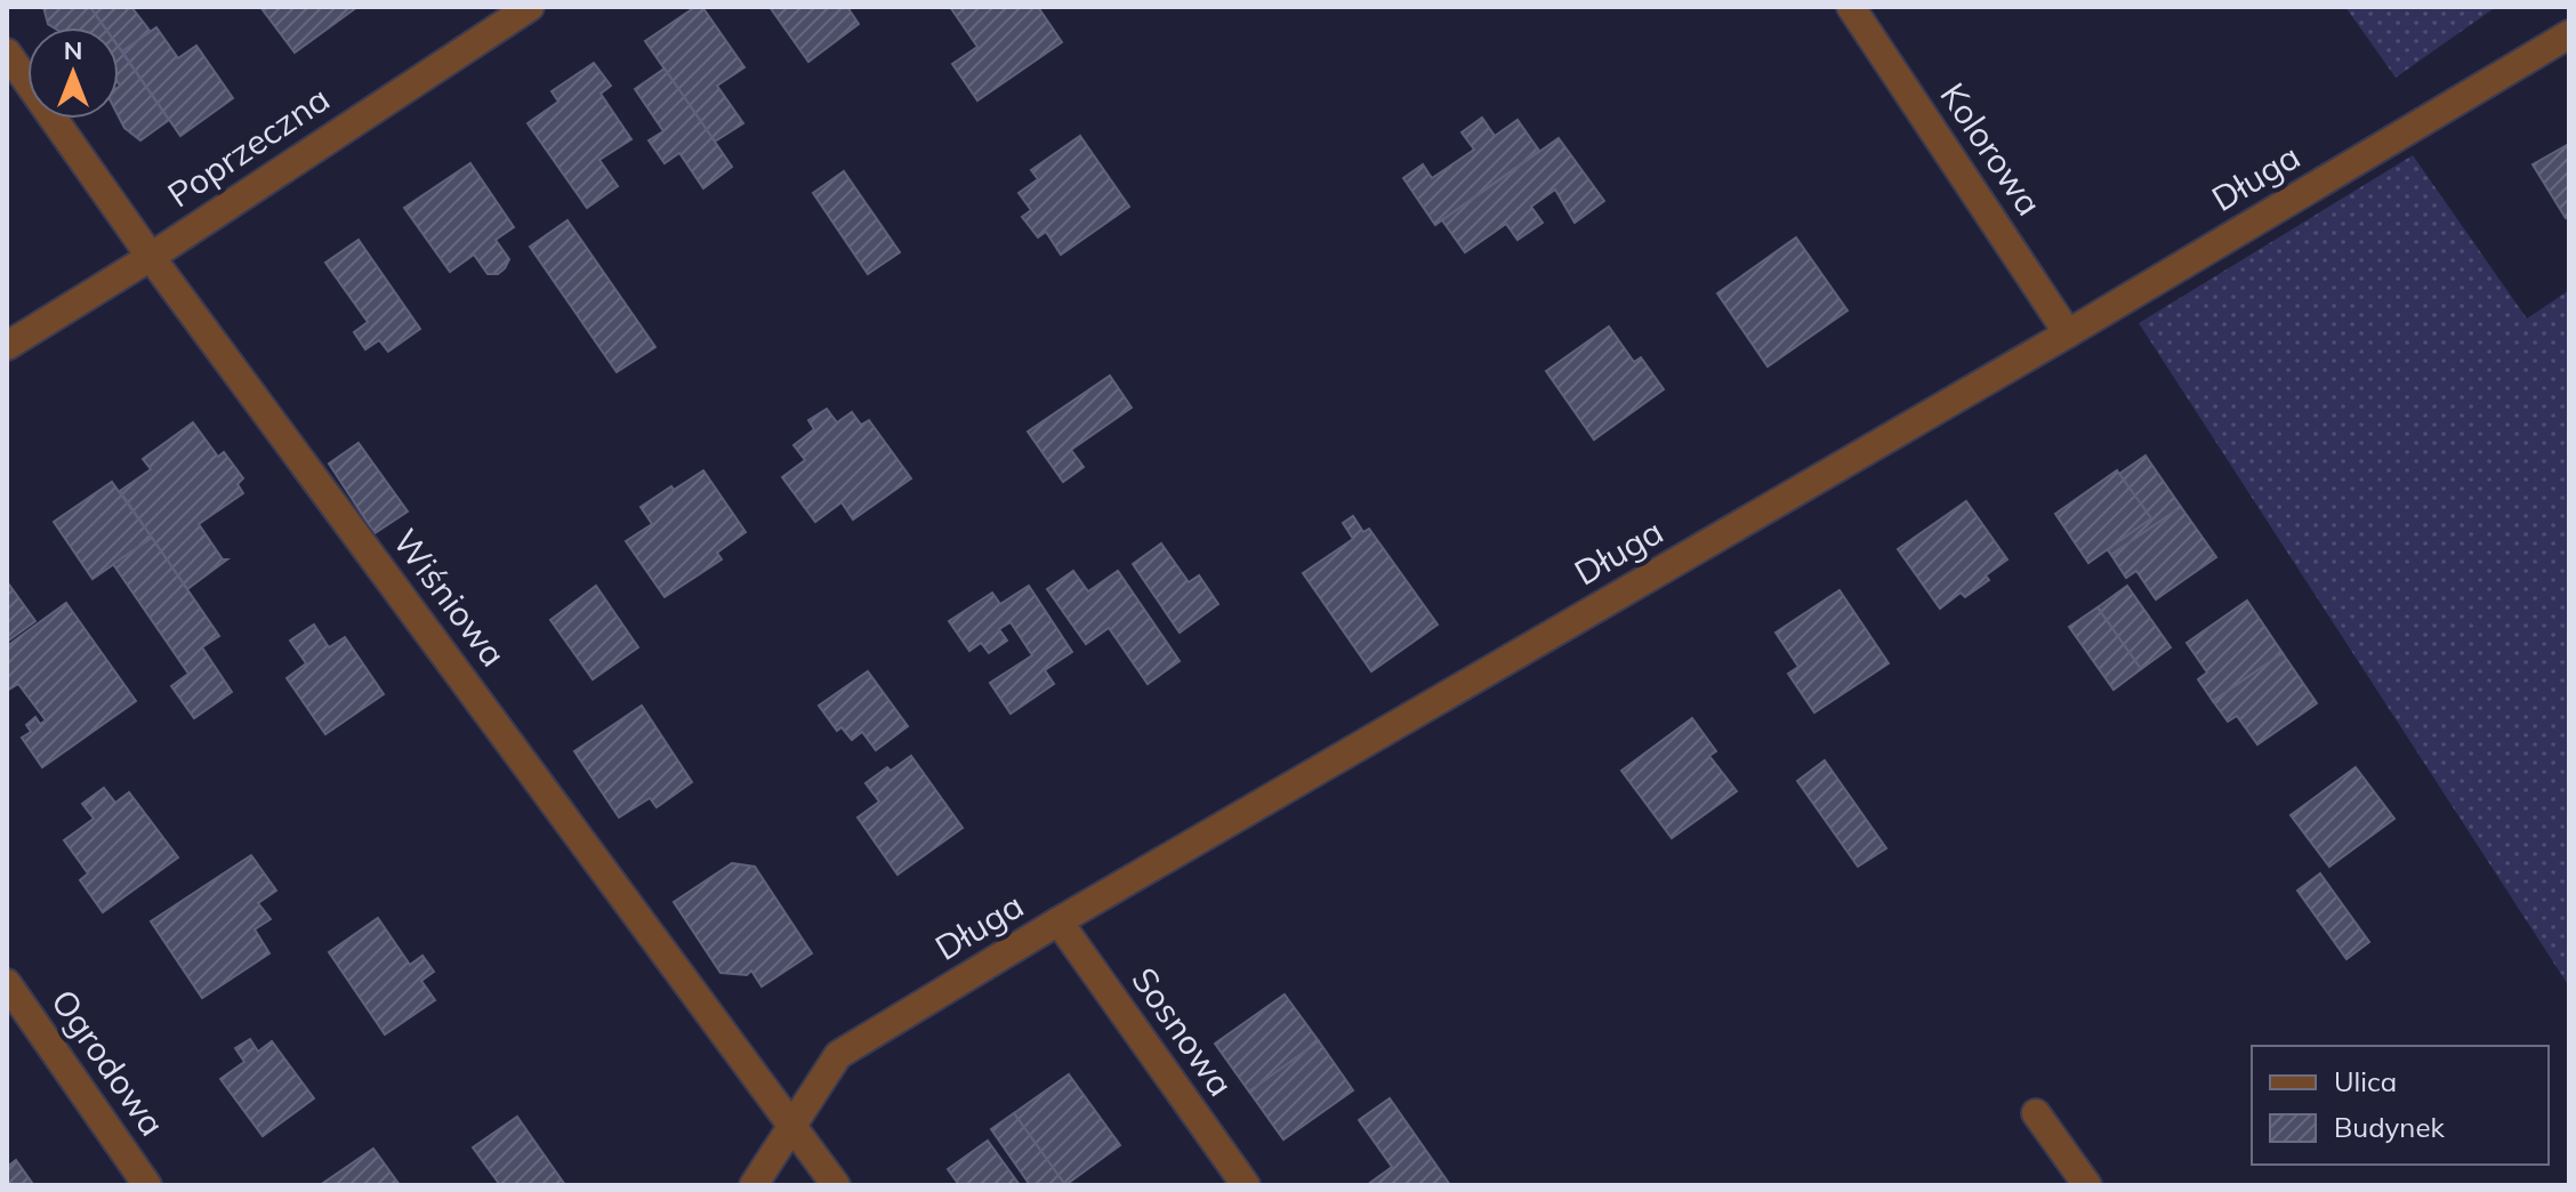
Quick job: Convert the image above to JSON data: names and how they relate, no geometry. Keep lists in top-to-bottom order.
{
  "streets": {
    "street": [
      "Poprzeczna",
      "Kolorowa",
      "Długa",
      "Wiśniowa",
      "Sosnowa",
      "Ogrodowa"
    ]
  },
  "crossings": [
    ["Poprzeczna", "Wiśniowa"],
    ["Kolorowa", "Długa"],
    ["Długa", "Wiśniowa"],
    ["Długa", "Sosnowa"]
  ],
  "legend": ["Ulica", "Budynek"],
  "north": "top"
}
